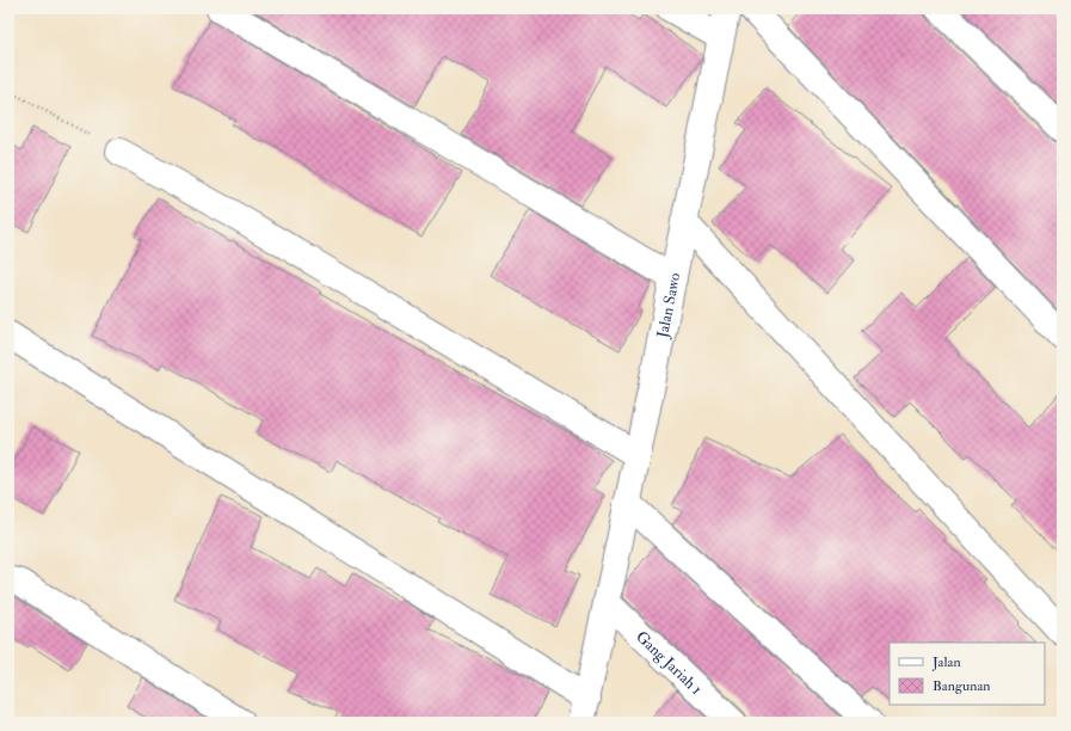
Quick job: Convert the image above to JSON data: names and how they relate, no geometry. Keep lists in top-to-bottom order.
{
  "streets": {
    "street": ["Jalan Sawo", "Gang Jariah 1"]
  },
  "crossings": [
    ["Jalan Sawo", "Gang Jariah 1"]
  ],
  "legend": ["Jalan", "Bangunan"]
}
